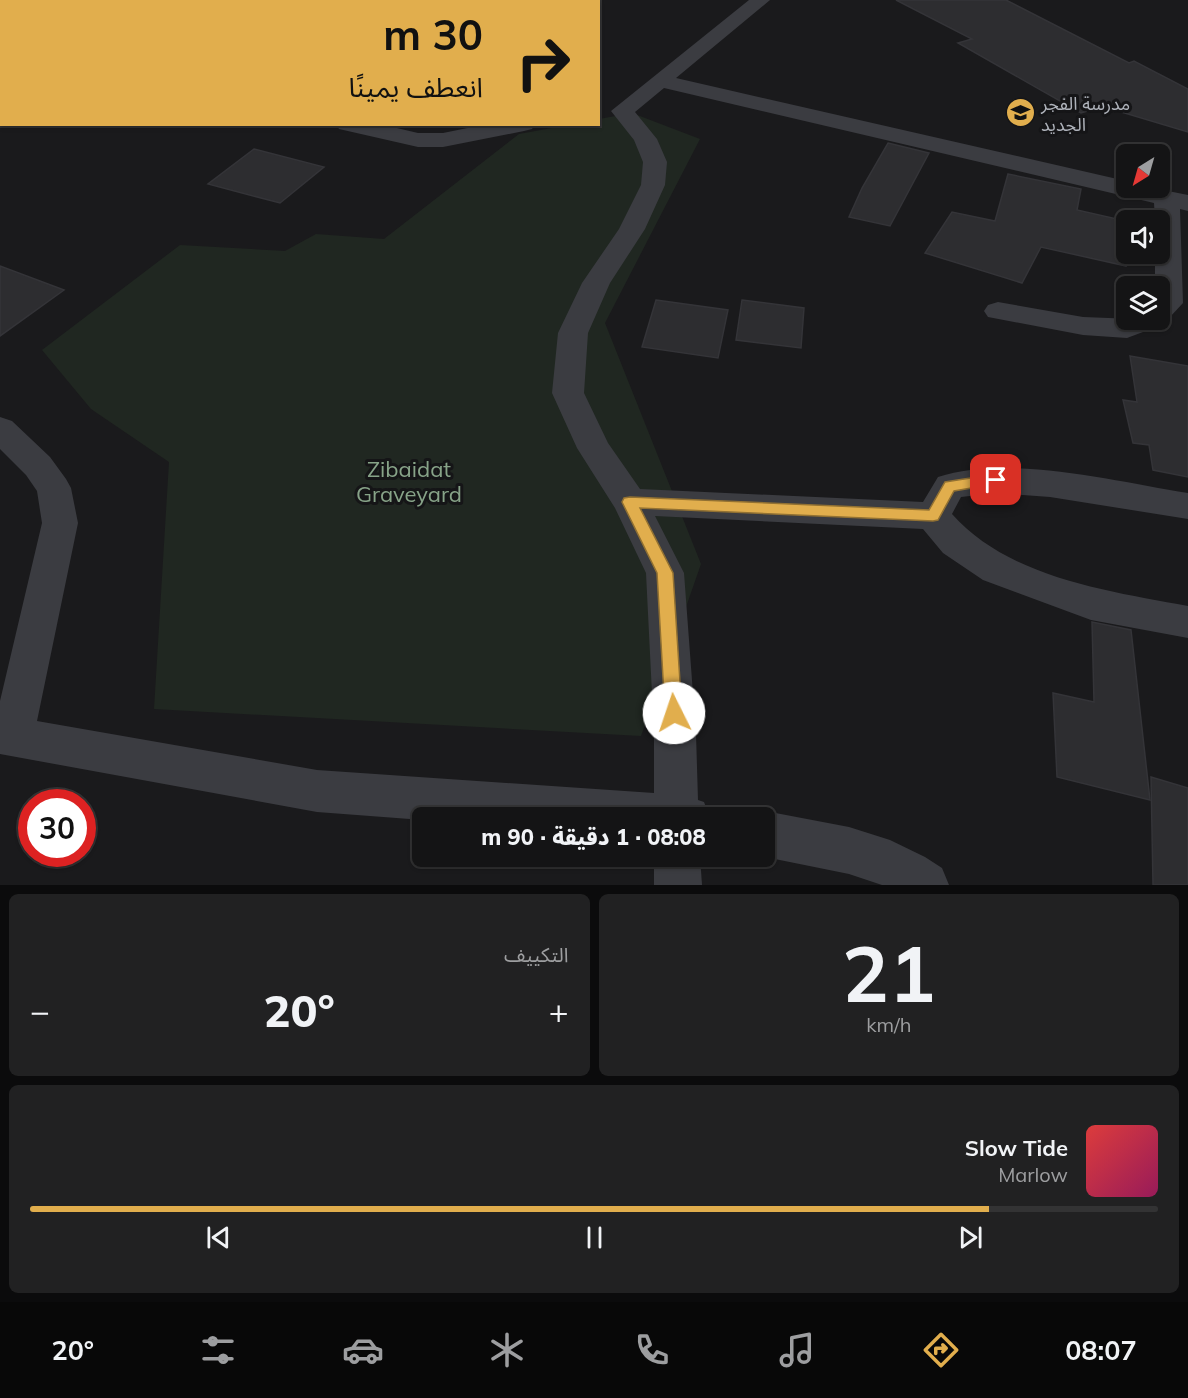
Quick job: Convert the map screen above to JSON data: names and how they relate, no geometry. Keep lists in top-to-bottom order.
{
  "parks": ["Zibaidat Graveyard"],
  "places": {
    "school or university": ["مدرسة الفجر الجديد"]
  },
  "north": "bottom left",
  "page": {
    "turn": ["30 m", "انعطف يمينًا"],
    "limit": "30",
    "trip": "08:08 · 1 دقيقة · 90 m",
    "tile": [
      ["21", "km/h"],
      "التكييف"
    ],
    "heat": ["−", "20°", "+"],
    "song": ["Slow Tide", "Marlow"],
    "tabs": ["08:07", "20°"]
  }
}
